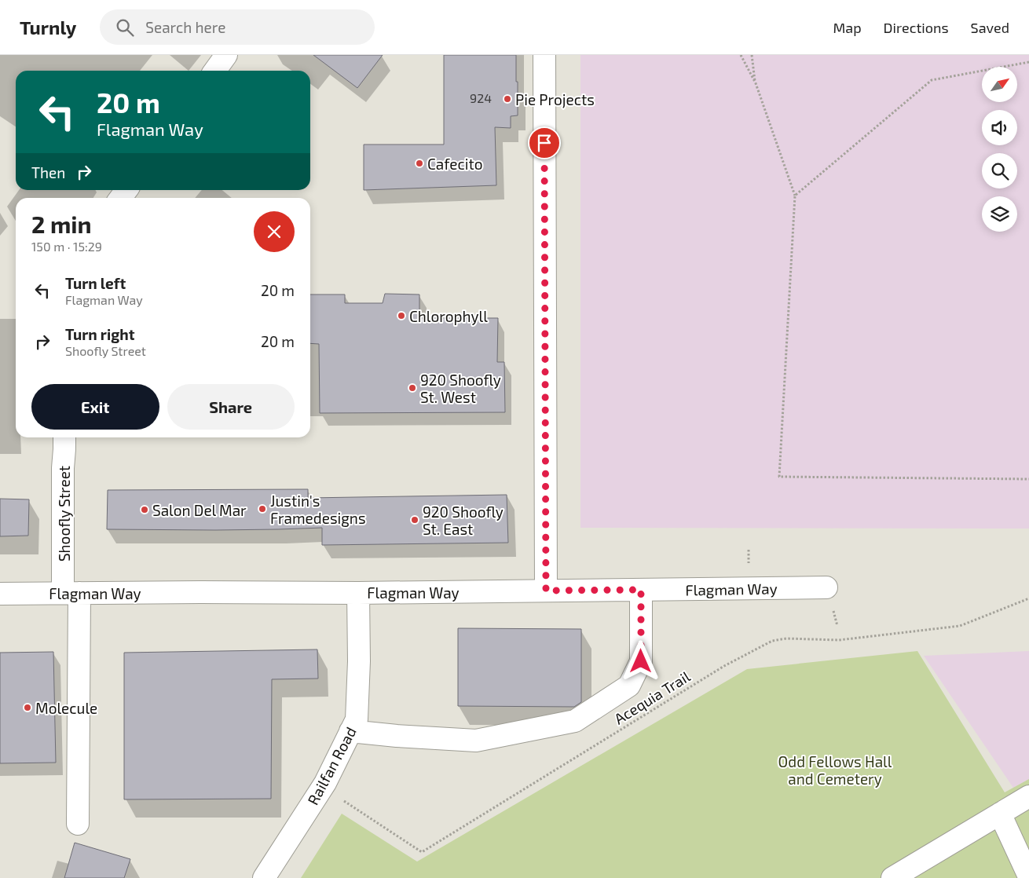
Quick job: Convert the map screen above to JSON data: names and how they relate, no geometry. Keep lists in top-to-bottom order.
{
  "streets": {
    "street": ["Shoofly Street", "Flagman Way", "Railfan Road"],
    "path": ["Acequia Trail"]
  },
  "crossings": [
    ["Shoofly Street", "Flagman Way"],
    ["Flagman Way", "Railfan Road"],
    ["Acequia Trail", "Railfan Road"]
  ],
  "parks": ["Odd Fellows Hall and Cemetery"],
  "places": [
    "Pie Projects",
    "Cafecito",
    "Chlorophyll",
    "920 Shoofly St. West",
    "Justin's Framedesigns",
    "Salon Del Mar",
    "920 Shoofly St. East",
    "Molecule"
  ],
  "house_numbers": ["924"],
  "north": "top right",
  "page": {
    "header": "Turnly",
    "search": "Search here",
    "nav": ["Map", "Directions", "Saved"],
    "turn": ["20 m", "Flagman Way"],
    "then": "Then",
    "heading": ["2 min", "150 m · 15:29"],
    "list": [
      {
        "name": "Turn left",
        "note": "Flagman Way",
        "value": "20 m"
      },
      {
        "name": "Turn right",
        "note": "Shoofly Street",
        "value": "20 m"
      }
    ],
    "buttons": ["Exit", "Share"]
  }
}
